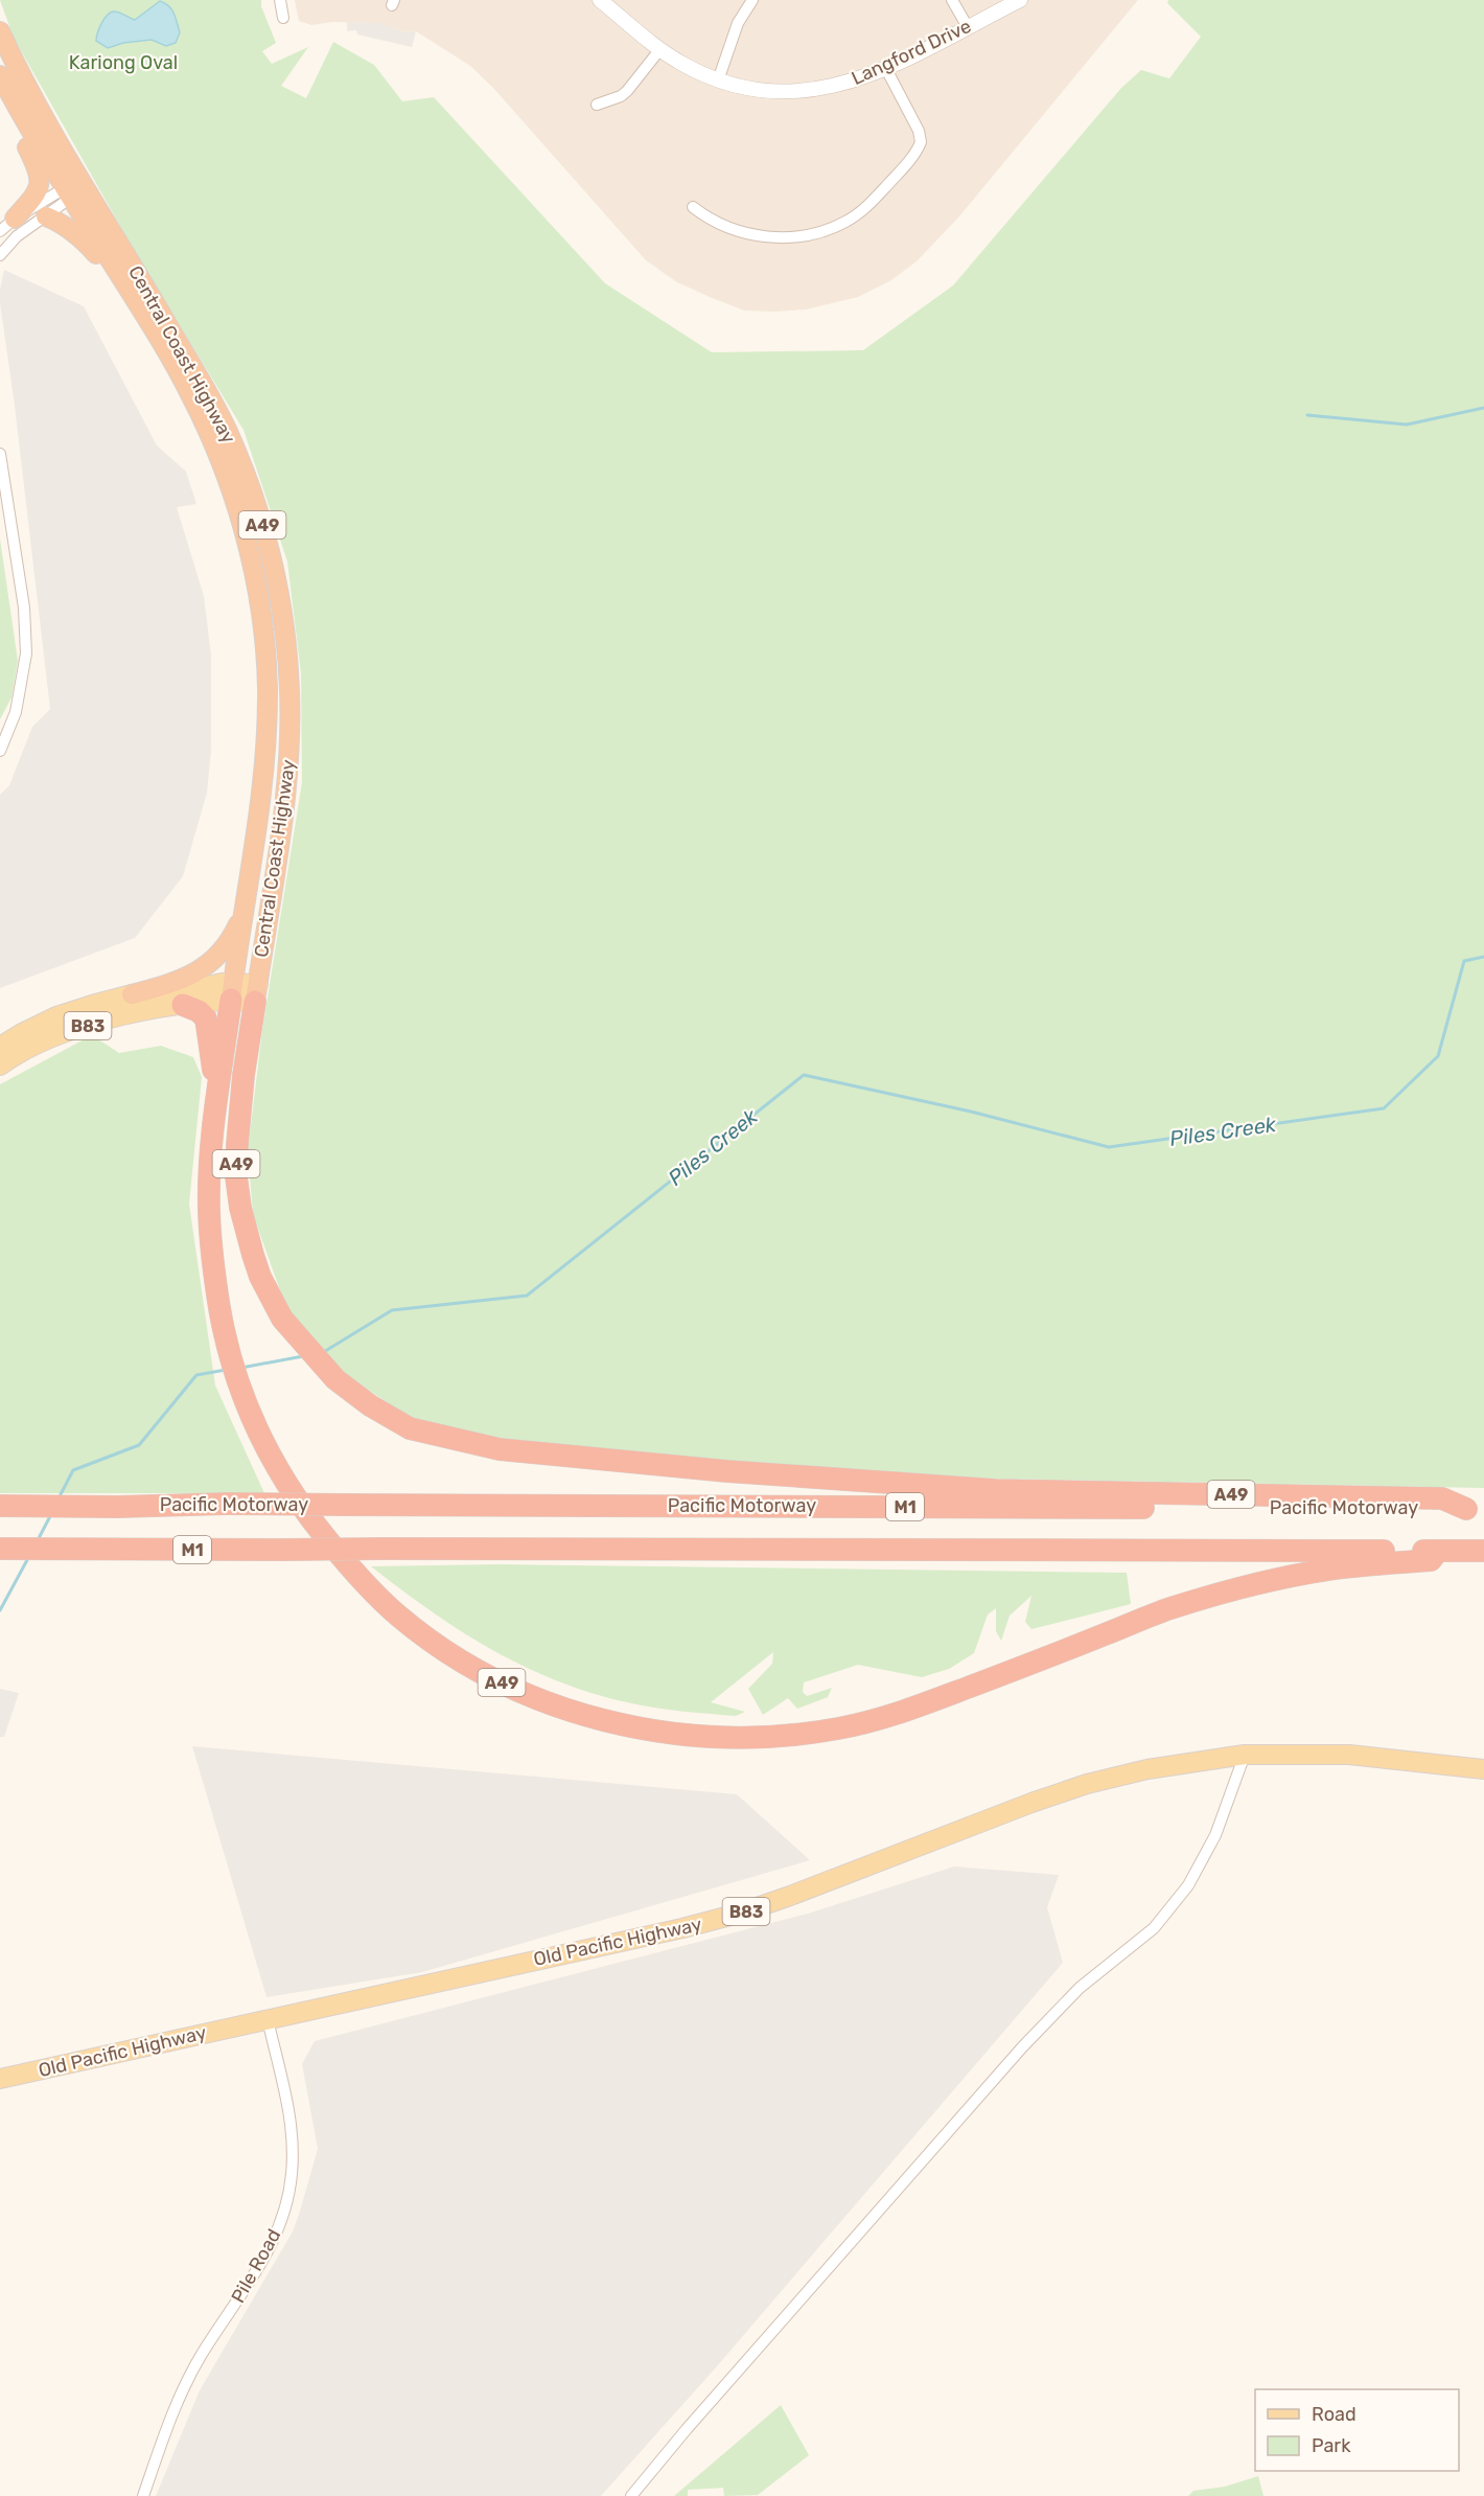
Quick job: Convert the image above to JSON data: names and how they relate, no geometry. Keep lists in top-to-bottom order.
{
  "streets": {
    "highway": [
      "Central Coast Highway",
      "A49",
      "Pacific Motorway",
      "M1"
    ],
    "main road": ["B83", "Old Pacific Highway"],
    "street": ["Langford Drive", "Pile Road"]
  },
  "crossings": [
    ["Central Coast Highway", "A49"],
    ["Central Coast Highway", "B83"],
    ["A49", "B83"],
    ["A49", "Pacific Motorway"],
    ["A49", "M1"],
    ["Old Pacific Highway", "Pile Road"]
  ],
  "water": ["Piles Creek"],
  "parks": ["Kariong Oval"],
  "legend": ["Road", "Park"]
}
